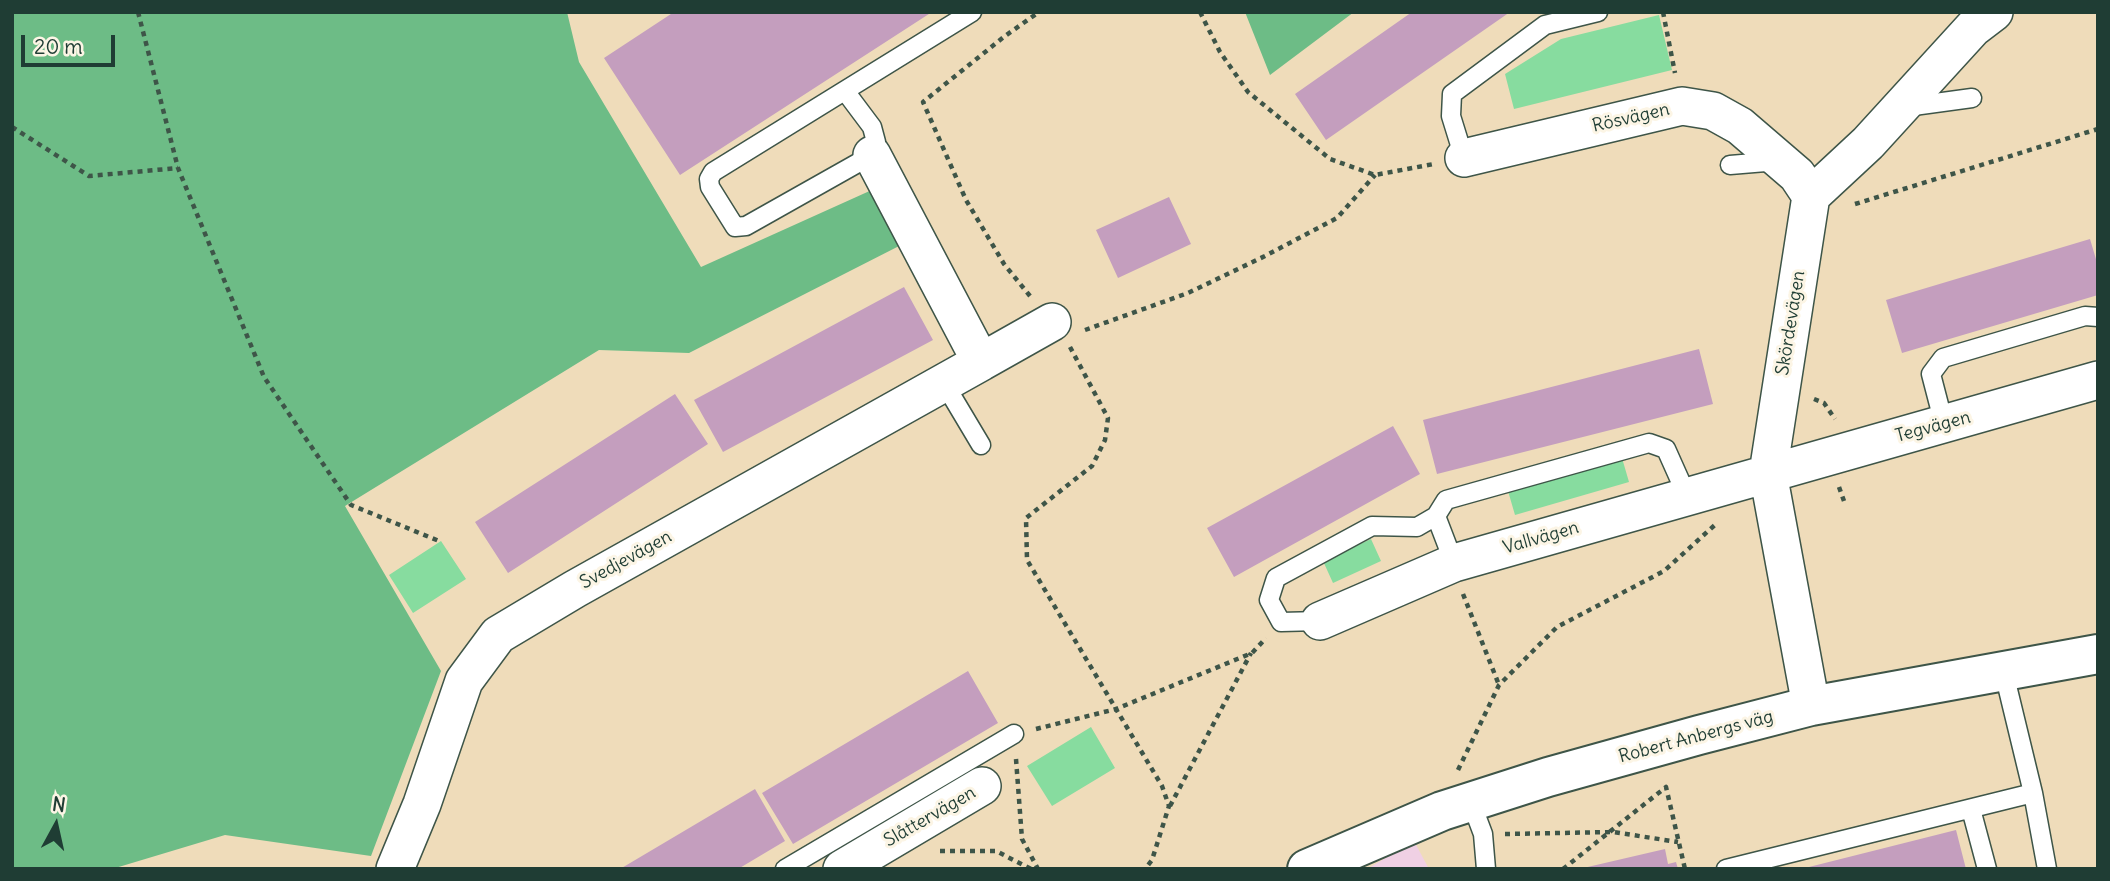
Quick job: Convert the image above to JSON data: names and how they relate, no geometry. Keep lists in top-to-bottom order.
{
  "streets": {
    "street": [
      "Rösvägen",
      "Skördevägen",
      "Tegvägen",
      "Vallvägen",
      "Svedjevägen",
      "Robert Anbergs väg",
      "Slåttervägen"
    ]
  },
  "crossings": [
    ["Rösvägen", "Skördevägen"],
    ["Skördevägen", "Tegvägen"],
    ["Skördevägen", "Vallvägen"],
    ["Skördevägen", "Robert Anbergs väg"],
    ["Tegvägen", "Vallvägen"]
  ],
  "scale_bar": "20 m",
  "north": "top"
}
